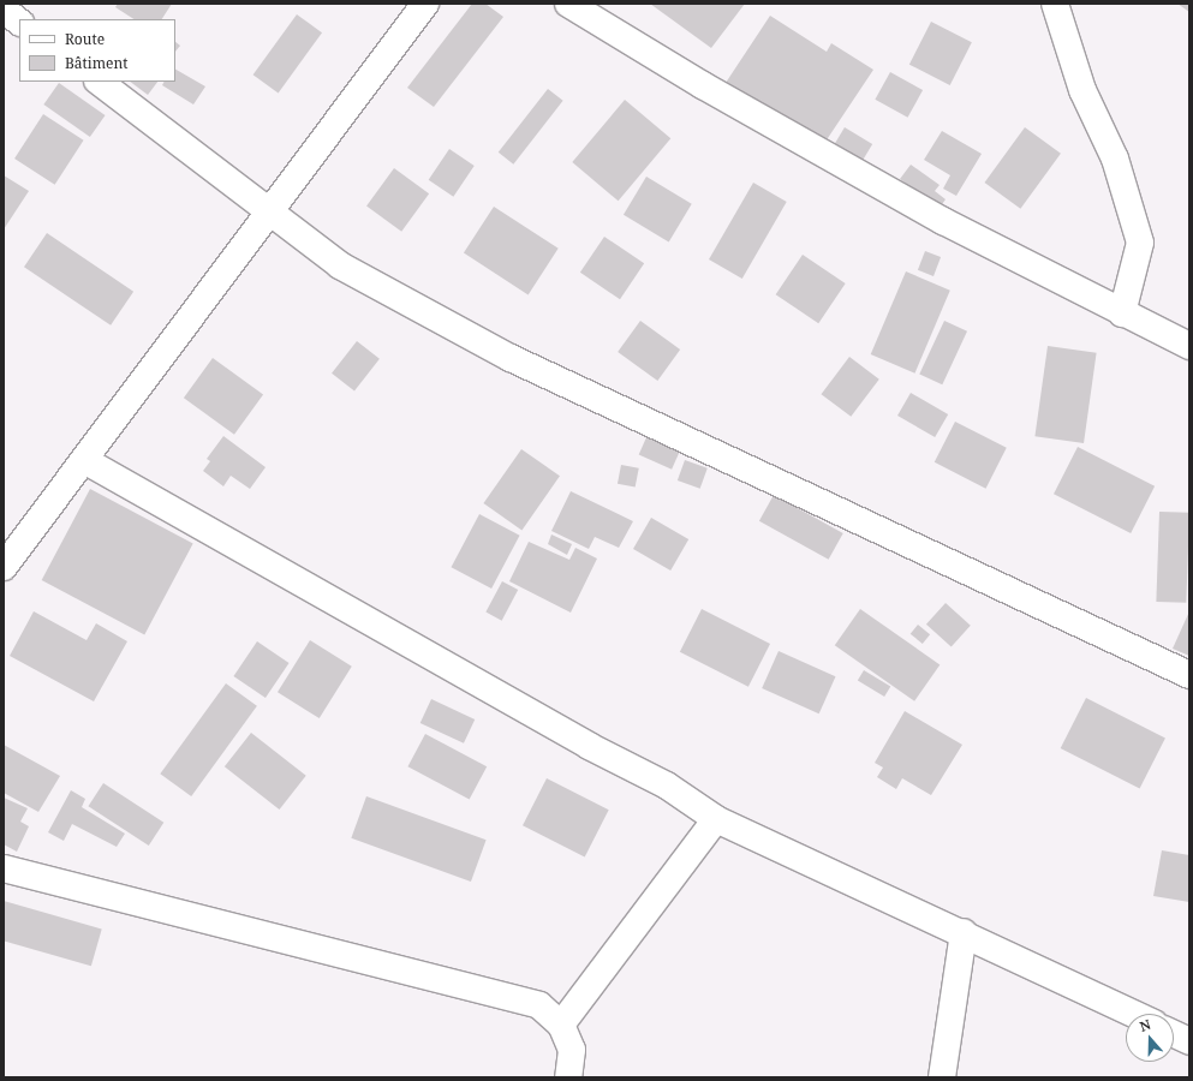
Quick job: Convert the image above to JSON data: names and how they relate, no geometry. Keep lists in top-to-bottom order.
{
  "legend": ["Route", "Bâtiment"],
  "north": "top"
}
